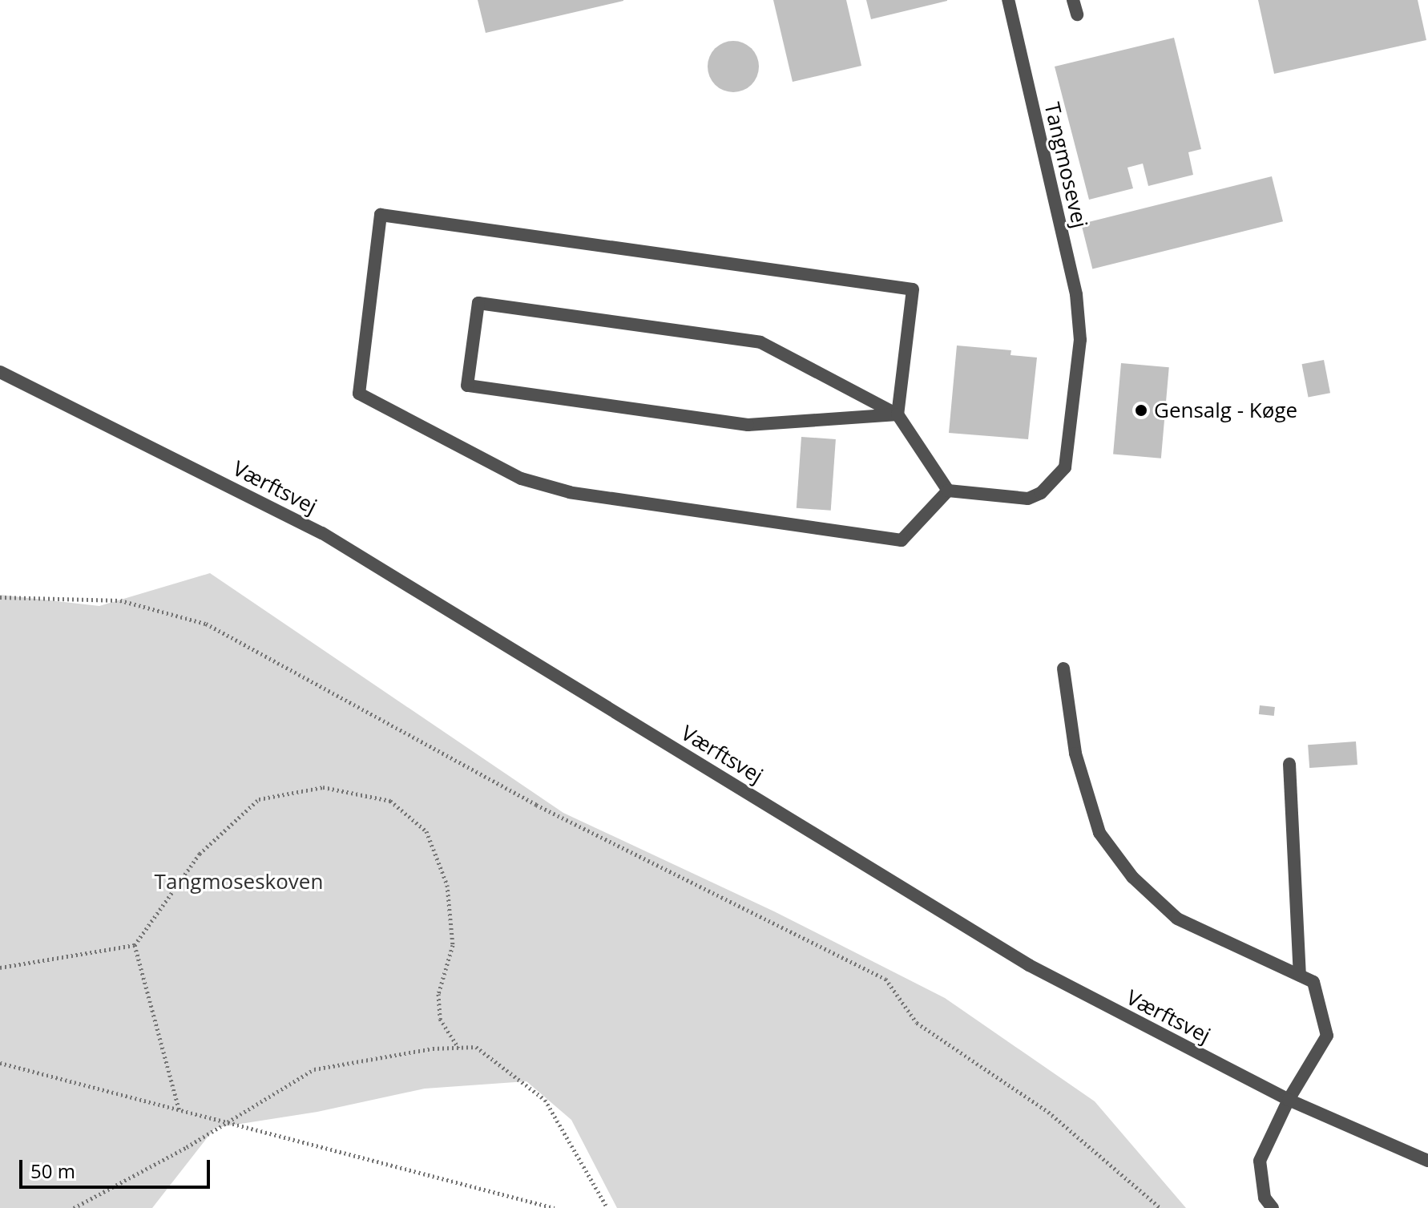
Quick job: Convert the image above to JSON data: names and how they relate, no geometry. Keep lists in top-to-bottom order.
{
  "streets": {
    "street": ["Tangmosevej", "Værftsvej"]
  },
  "parks": ["Tangmoseskoven"],
  "places": ["Gensalg - Køge"],
  "scale_bar": "50 m"
}
